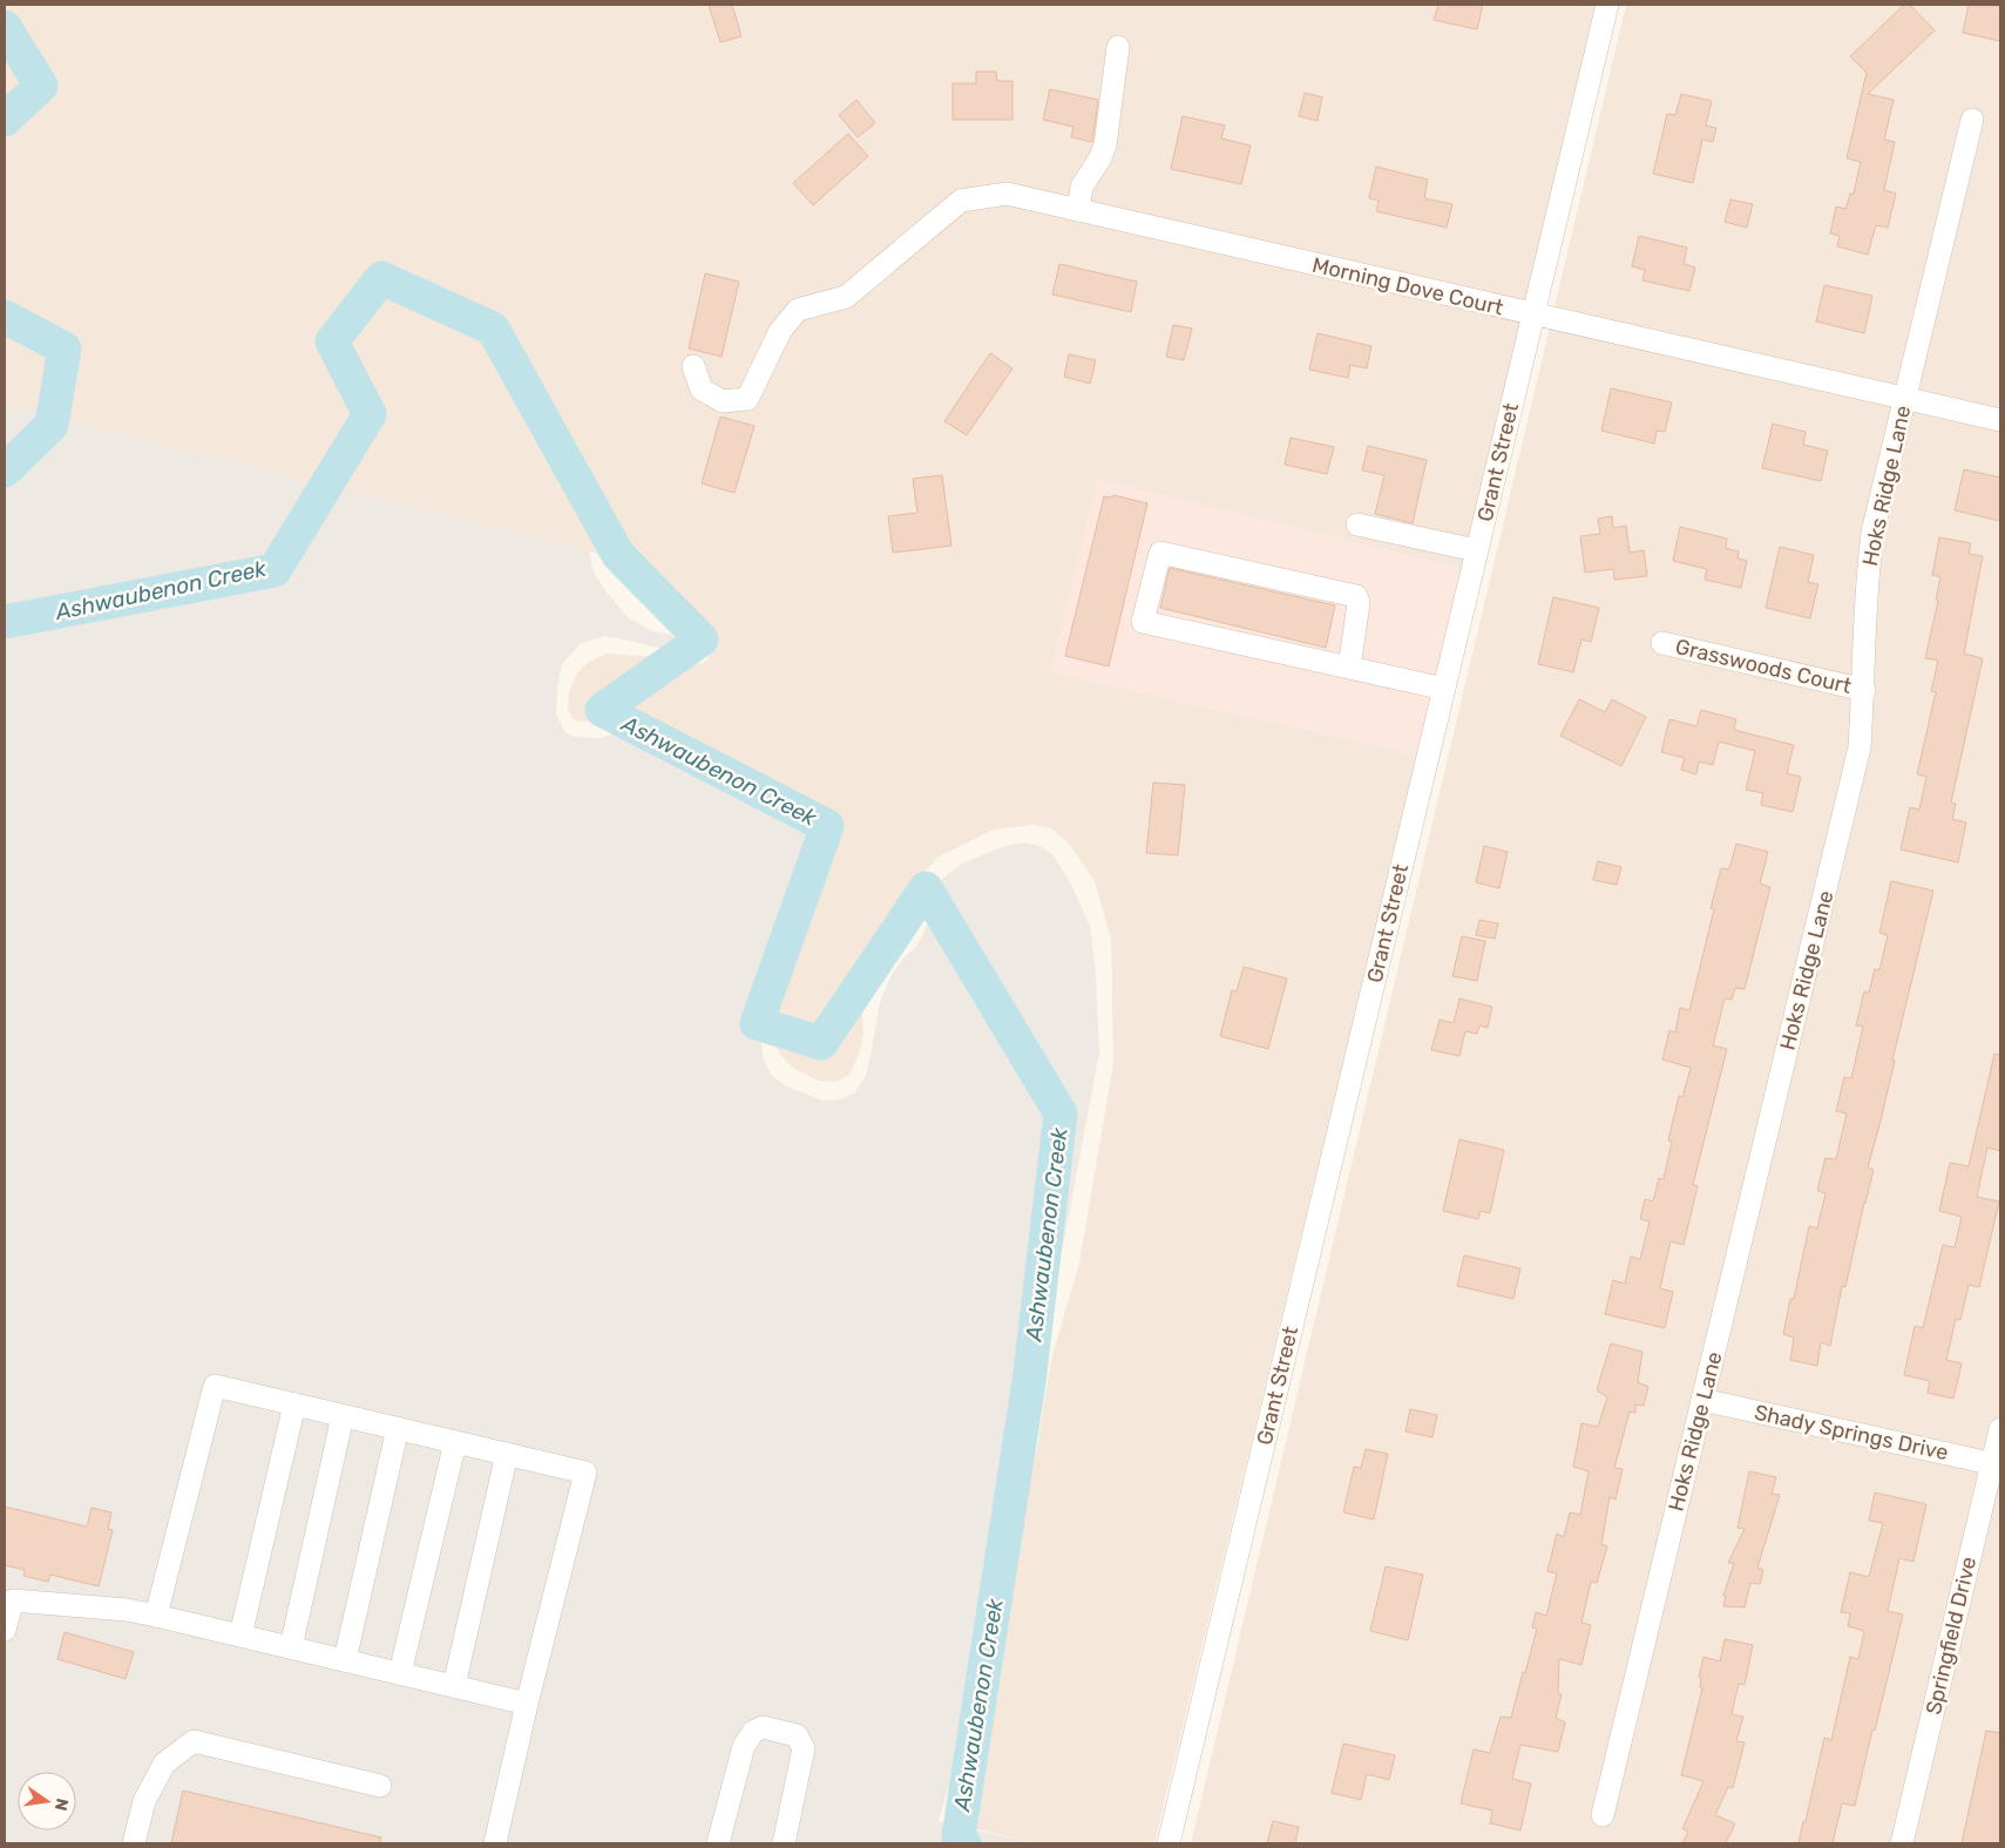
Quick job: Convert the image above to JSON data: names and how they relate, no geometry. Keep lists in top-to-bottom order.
{
  "streets": {
    "street": [
      "Morning Dove Court",
      "Grant Street",
      "Hoks Ridge Lane",
      "Grasswoods Court",
      "Shady Springs Drive",
      "Springfield Drive"
    ]
  },
  "crossings": [
    ["Morning Dove Court", "Grant Street"],
    ["Morning Dove Court", "Hoks Ridge Lane"],
    ["Hoks Ridge Lane", "Grasswoods Court"],
    ["Hoks Ridge Lane", "Shady Springs Drive"],
    ["Shady Springs Drive", "Springfield Drive"]
  ],
  "water": ["Ashwaubenon Creek"],
  "north": "right"
}
